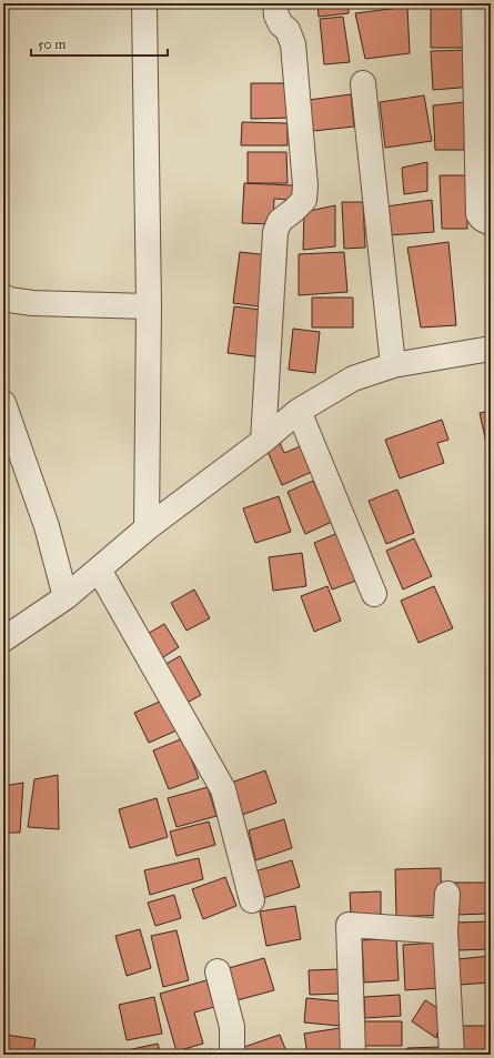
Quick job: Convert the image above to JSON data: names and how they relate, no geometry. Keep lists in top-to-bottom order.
{
  "scale_bar": "50 m"
}
